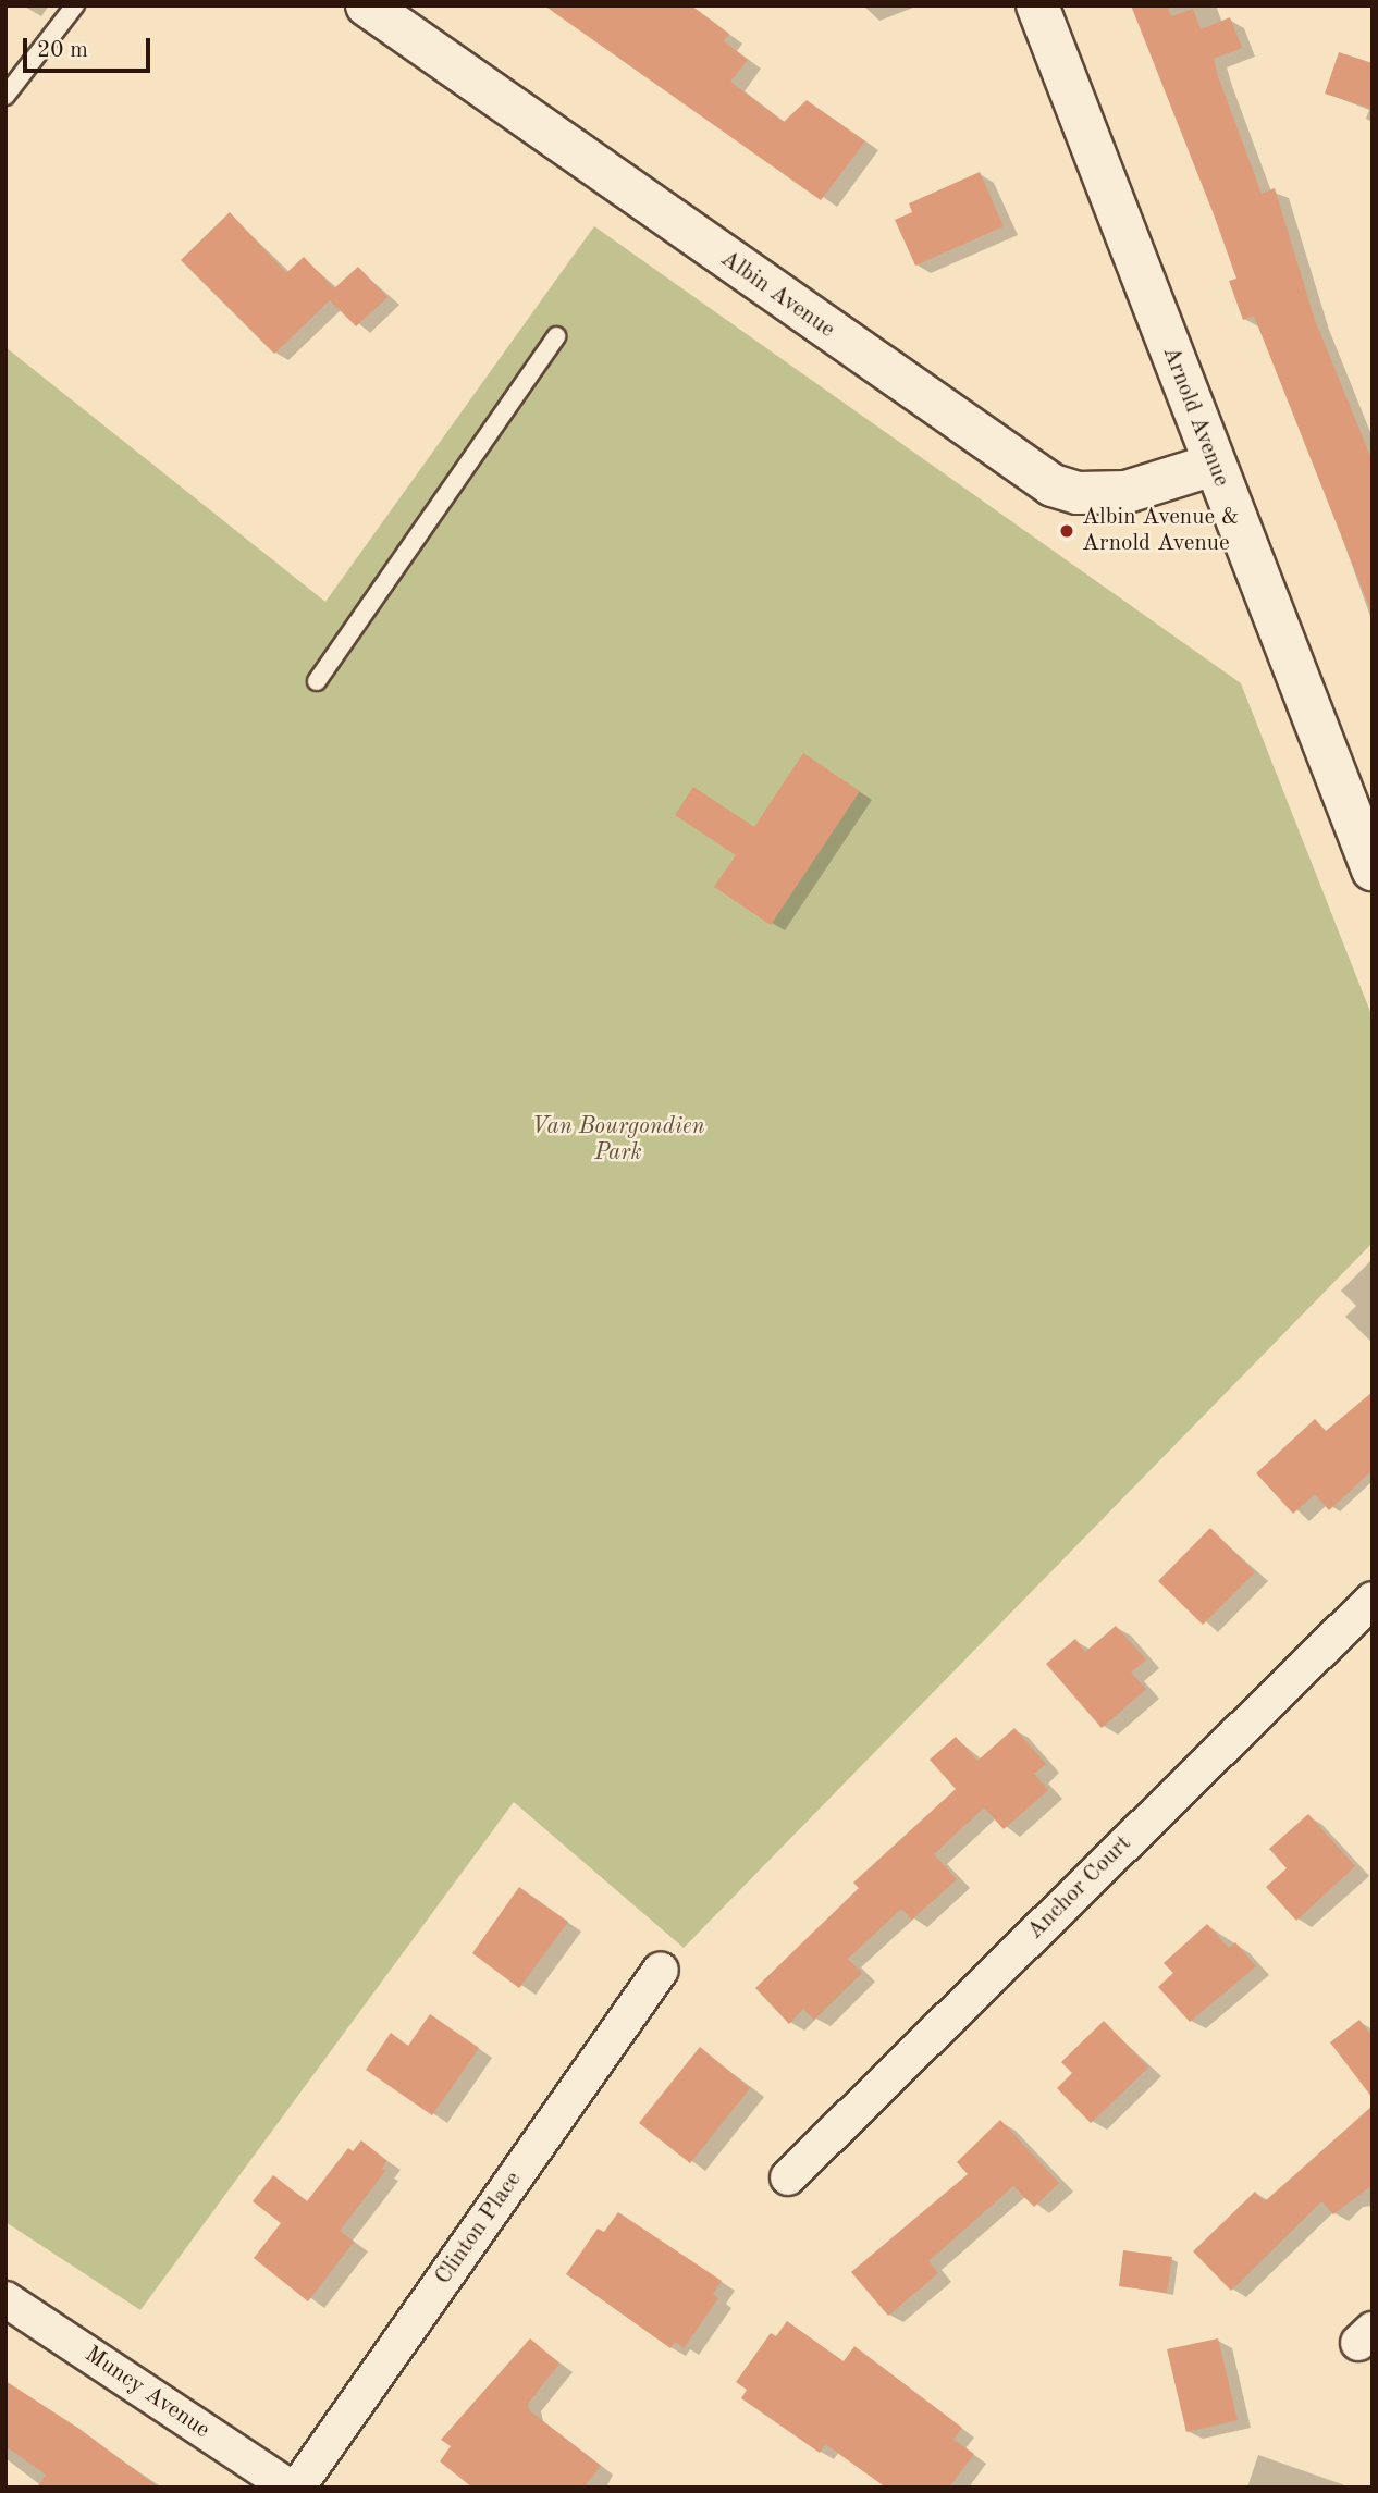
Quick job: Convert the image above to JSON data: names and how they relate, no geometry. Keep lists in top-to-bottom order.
{
  "streets": {
    "street": [
      "Albin Avenue",
      "Arnold Avenue",
      "Anchor Court",
      "Clinton Place",
      "Muncy Avenue"
    ]
  },
  "crossings": [
    ["Albin Avenue", "Arnold Avenue"]
  ],
  "parks": ["Van Bourgondien Park"],
  "places": ["Albin Avenue & Arnold Avenue"],
  "scale_bar": "20 m"
}
